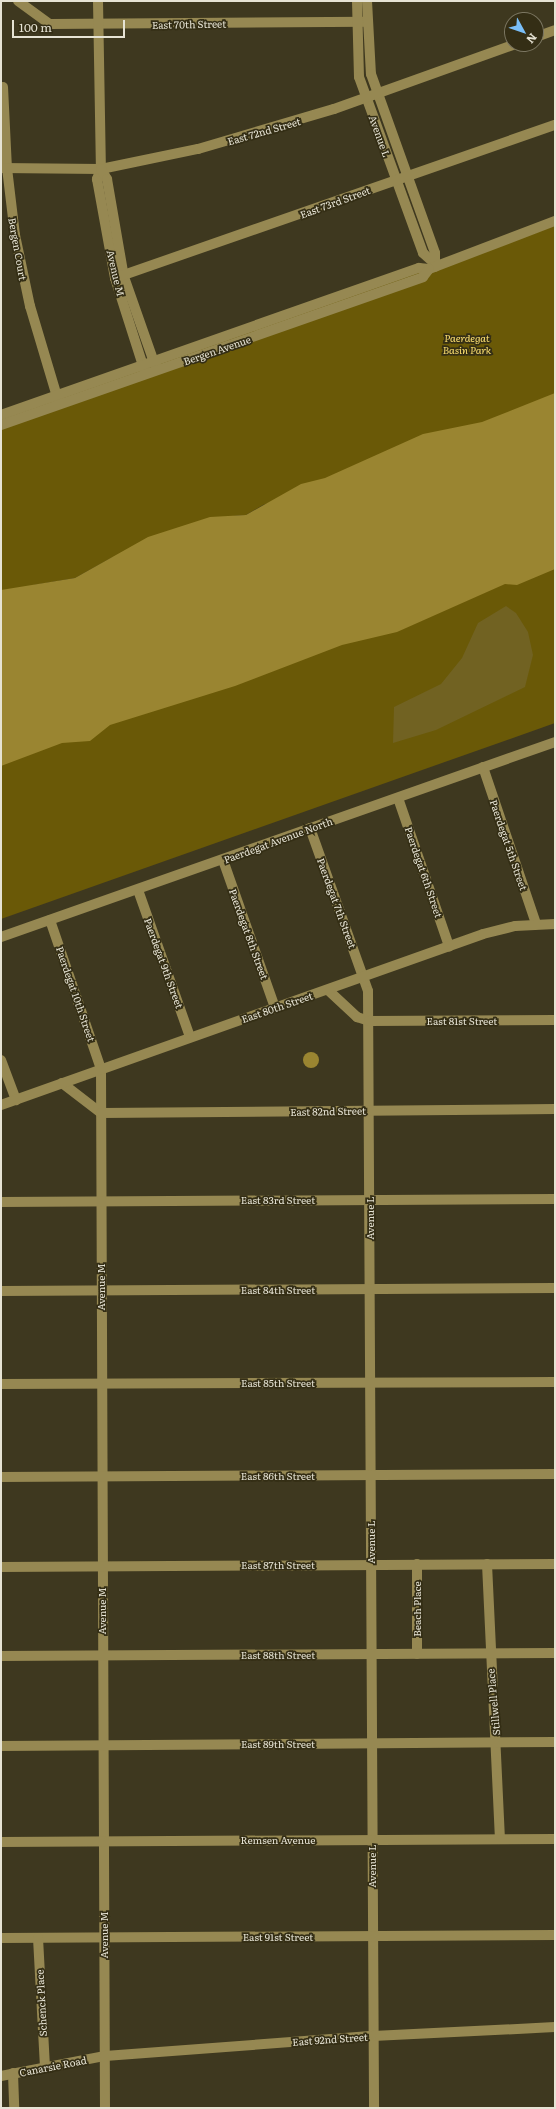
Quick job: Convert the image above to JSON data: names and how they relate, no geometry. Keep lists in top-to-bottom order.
{
  "streets": {
    "street": [
      "East 70th Street",
      "East 72nd Street",
      "Avenue L",
      "East 73rd Street",
      "Bergen Court",
      "Avenue M",
      "Bergen Avenue",
      "Paerdegat Avenue North",
      "Paerdegat 5th Street",
      "Paerdegat 6th Street",
      "Paerdegat 7th Street",
      "Paerdegat 8th Street",
      "Paerdegat 9th Street",
      "Paerdegat 10th Street",
      "East 80th Street",
      "East 81st Street",
      "East 82nd Street",
      "East 83rd Street",
      "East 84th Street",
      "East 85th Street",
      "East 86th Street",
      "East 87th Street",
      "Beach Place",
      "East 88th Street",
      "Stillwell Place",
      "East 89th Street",
      "Remsen Avenue",
      "East 91st Street",
      "Schenck Place",
      "East 92nd Street",
      "Canarsie Road"
    ]
  },
  "crossings": [
    ["East 70th Street", "Avenue L"],
    ["East 70th Street", "Avenue M"],
    ["East 72nd Street", "Avenue L"],
    ["East 72nd Street", "Bergen Court"],
    ["East 72nd Street", "Avenue M"],
    ["Avenue L", "East 73rd Street"],
    ["Avenue L", "Bergen Avenue"],
    ["Avenue L", "Paerdegat 7th Street"],
    ["Avenue L", "East 80th Street"],
    ["Avenue L", "East 81st Street"],
    ["Avenue L", "East 82nd Street"],
    ["Avenue L", "East 83rd Street"],
    ["Avenue L", "East 84th Street"],
    ["Avenue L", "East 85th Street"],
    ["Avenue L", "East 86th Street"],
    ["Avenue L", "East 87th Street"],
    ["Avenue L", "East 88th Street"],
    ["Avenue L", "East 89th Street"],
    ["Avenue L", "Remsen Avenue"],
    ["Avenue L", "East 91st Street"],
    ["Avenue L", "East 92nd Street"],
    ["East 73rd Street", "Avenue M"],
    ["Bergen Court", "Bergen Avenue"],
    ["Avenue M", "Bergen Avenue"],
    ["Avenue M", "Paerdegat 10th Street"],
    ["Avenue M", "East 80th Street"],
    ["Avenue M", "East 82nd Street"],
    ["Avenue M", "East 83rd Street"],
    ["Avenue M", "East 84th Street"],
    ["Avenue M", "East 85th Street"],
    ["Avenue M", "East 86th Street"],
    ["Avenue M", "East 87th Street"],
    ["Avenue M", "East 88th Street"],
    ["Avenue M", "East 89th Street"],
    ["Avenue M", "Remsen Avenue"],
    ["Avenue M", "East 91st Street"],
    ["Avenue M", "East 92nd Street"],
    ["Avenue M", "Canarsie Road"],
    ["Paerdegat Avenue North", "Paerdegat 5th Street"],
    ["Paerdegat Avenue North", "Paerdegat 6th Street"],
    ["Paerdegat Avenue North", "Paerdegat 7th Street"],
    ["Paerdegat Avenue North", "Paerdegat 8th Street"],
    ["Paerdegat Avenue North", "Paerdegat 9th Street"],
    ["Paerdegat Avenue North", "Paerdegat 10th Street"],
    ["Paerdegat 5th Street", "East 80th Street"],
    ["Paerdegat 6th Street", "East 80th Street"],
    ["Paerdegat 7th Street", "East 80th Street"],
    ["Paerdegat 8th Street", "East 80th Street"],
    ["Paerdegat 9th Street", "East 80th Street"],
    ["Paerdegat 10th Street", "East 80th Street"],
    ["East 87th Street", "Beach Place"],
    ["East 87th Street", "Stillwell Place"],
    ["Beach Place", "East 88th Street"],
    ["East 88th Street", "Stillwell Place"],
    ["Stillwell Place", "East 89th Street"],
    ["Stillwell Place", "Remsen Avenue"],
    ["East 91st Street", "Schenck Place"],
    ["Schenck Place", "Canarsie Road"],
    ["East 92nd Street", "Canarsie Road"]
  ],
  "parks": ["Paerdegat Basin Park"],
  "scale_bar": "100 m",
  "north": "bottom right"
}
